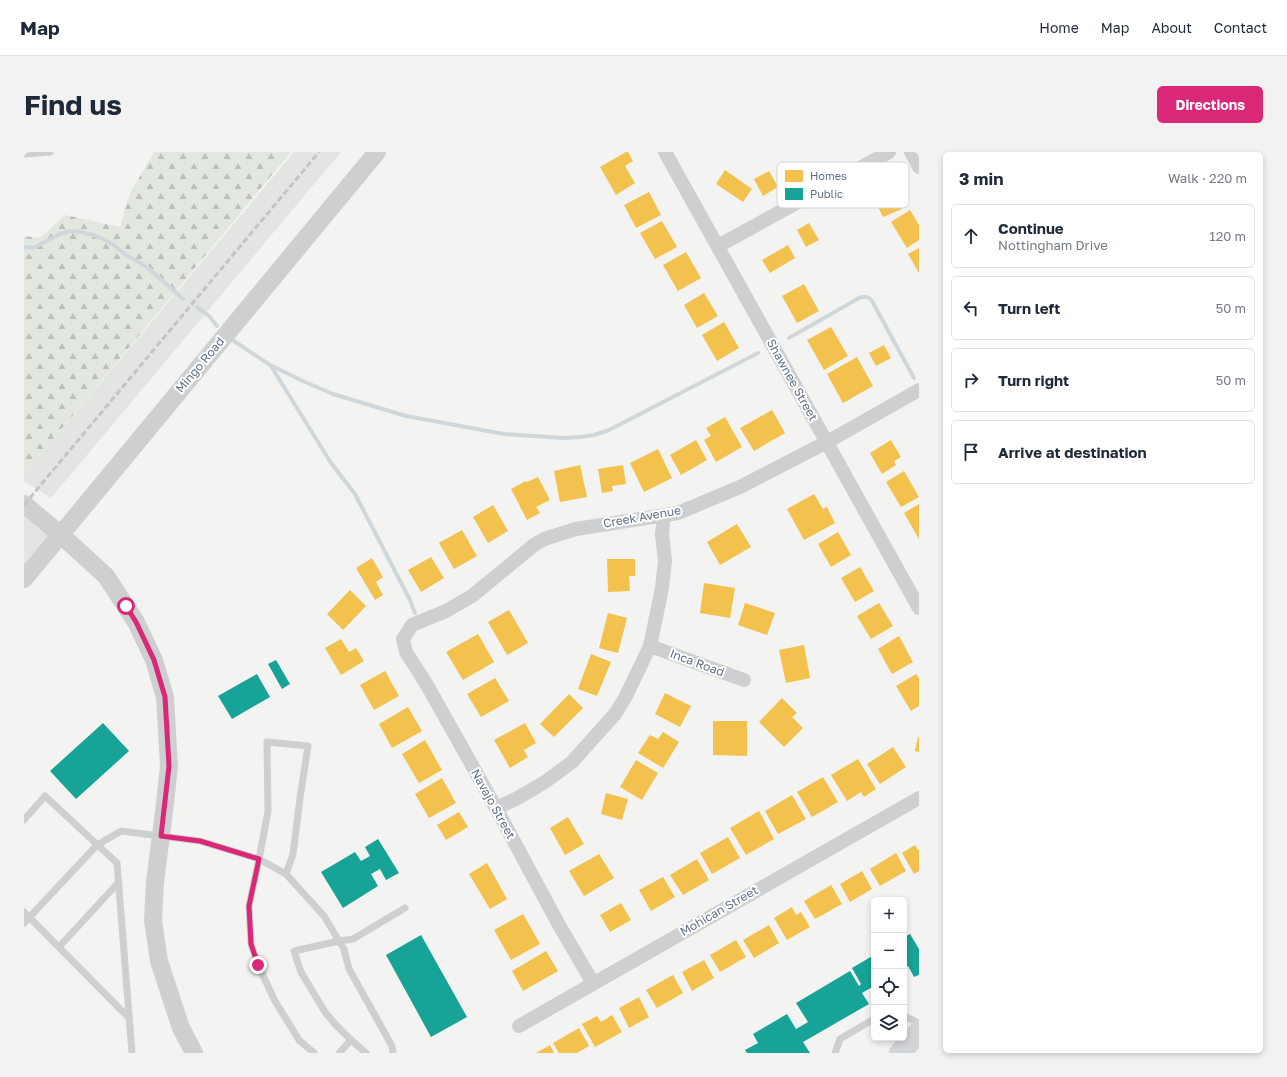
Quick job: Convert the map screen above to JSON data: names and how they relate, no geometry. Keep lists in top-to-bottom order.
{
  "streets": {
    "street": [
      "Mingo Road",
      "Shawnee Street",
      "Creek Avenue",
      "Inca Road",
      "Navajo Street",
      "Mohican Street"
    ]
  },
  "crossings": [
    ["Shawnee Street", "Creek Avenue"],
    ["Creek Avenue", "Navajo Street"],
    ["Navajo Street", "Mohican Street"]
  ],
  "legend": ["Homes", "Public"],
  "page": {
    "header": "Map",
    "nav": [
      "Home",
      "Map",
      "About",
      "Contact"
    ],
    "buttons": "Directions",
    "title": "Find us",
    "heading": ["3 min", "Walk · 220 m"],
    "list": [
      ["Continue", "Nottingham Drive", "120 m"],
      ["Turn left", "50 m"],
      ["Turn right", "50 m"],
      "Arrive at destination"
    ],
    "map_buttons": ["+", "−"]
  }
}
